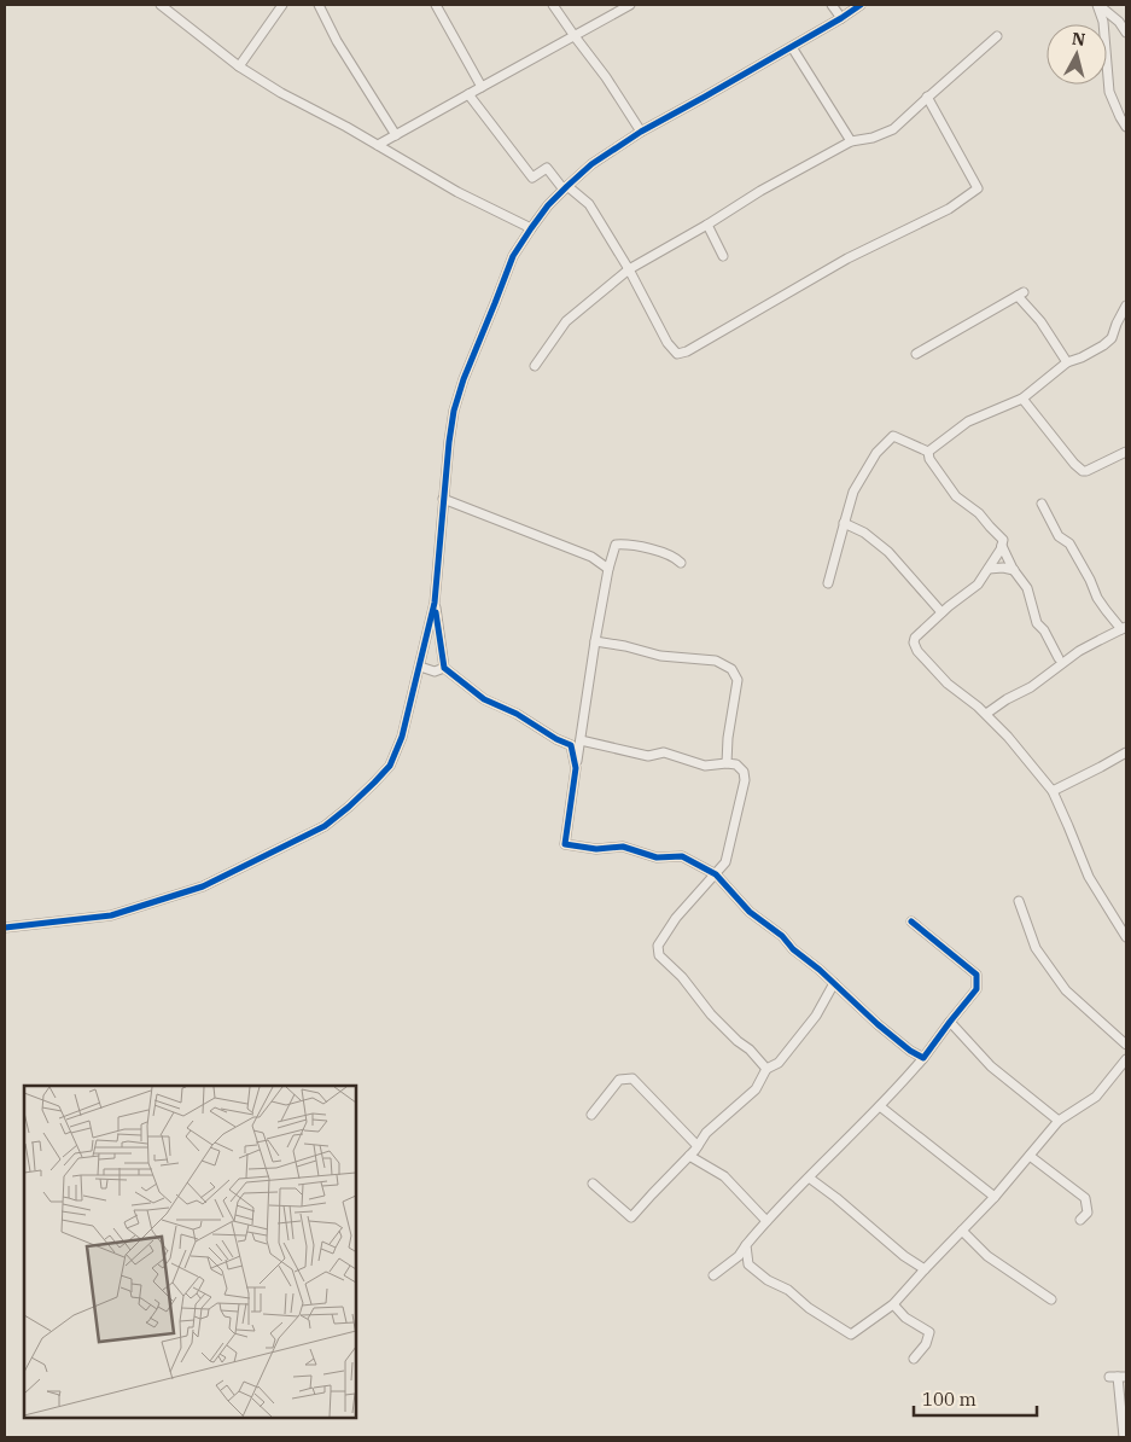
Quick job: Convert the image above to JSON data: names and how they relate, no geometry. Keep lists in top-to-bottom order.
{
  "scale_bar": "100 m",
  "north": "top"
}
